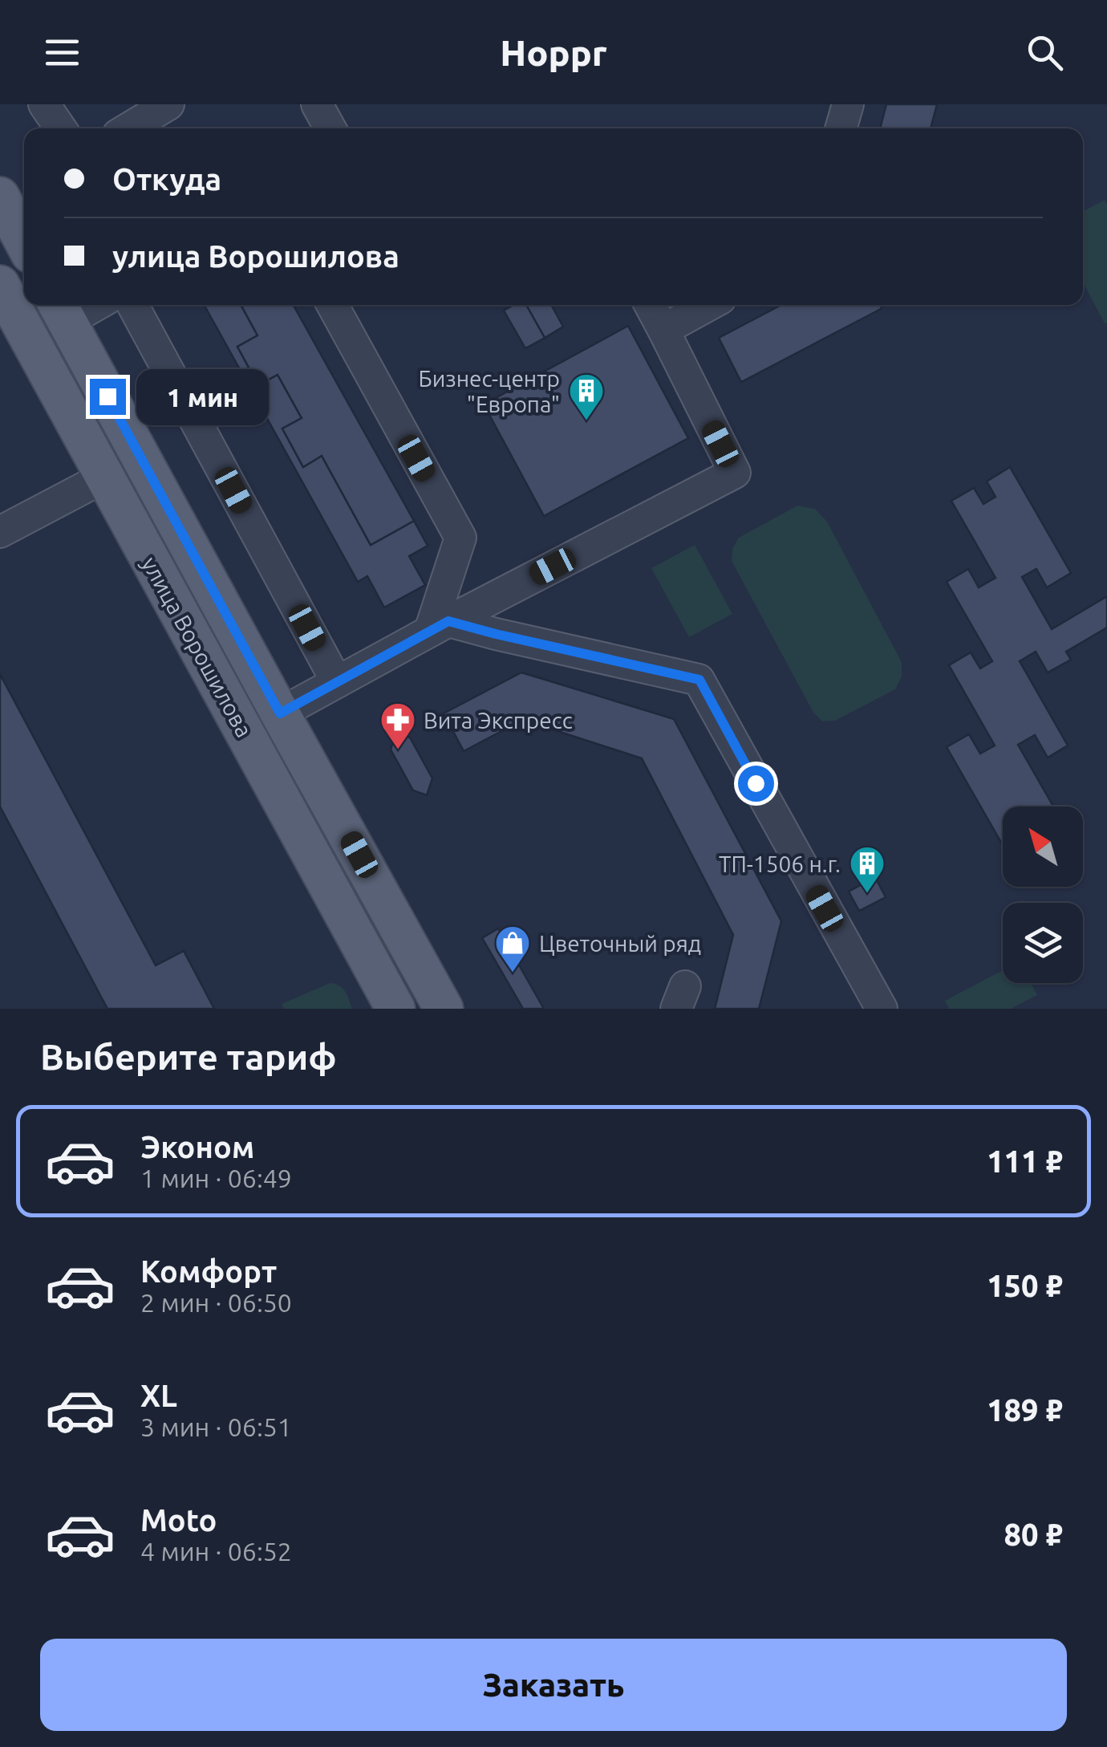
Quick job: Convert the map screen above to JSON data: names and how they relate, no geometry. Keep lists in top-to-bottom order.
{
  "streets": {
    "main road": ["улица Ворошилова"]
  },
  "places": {
    "building": ["Бизнес-центр \"Европа\"", "ТП-1506 н.г."],
    "pharmacy": ["Вита Экспресс"],
    "shop": ["Цветочный ряд"]
  },
  "north": "top left",
  "page": {
    "header": "Hoppr",
    "banner": ["Откуда", "улица Ворошилова"],
    "bubble": "1 мин",
    "heading": "Выберите тариф",
    "list": [
      {
        "name": "Эконом",
        "note": "1 мин · 06:49",
        "value": "111 ₽"
      },
      {
        "name": "Комфорт",
        "note": "2 мин · 06:50",
        "value": "150 ₽"
      },
      {
        "name": "XL",
        "note": "3 мин · 06:51",
        "value": "189 ₽"
      },
      {
        "name": "Moto",
        "note": "4 мин · 06:52",
        "value": "80 ₽"
      }
    ],
    "buttons": "Заказать"
  }
}
